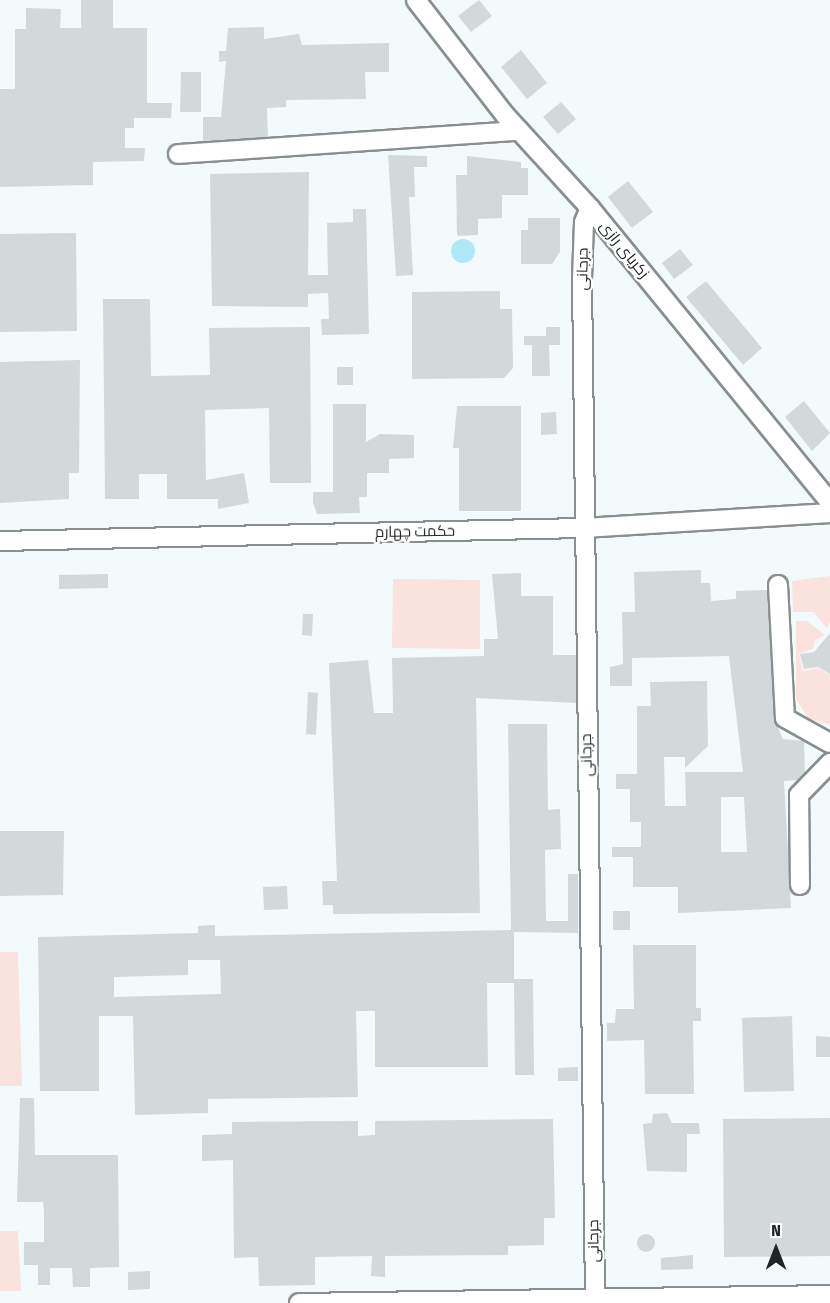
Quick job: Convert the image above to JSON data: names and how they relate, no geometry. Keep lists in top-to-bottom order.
{
  "streets": {
    "street": ["زکریای رازی", "جرجانی", "حکمت چهارم"]
  },
  "crossings": [
    ["زکریای رازی", "جرجانی"],
    ["جرجانی", "حکمت چهارم"]
  ],
  "north": "top"
}
